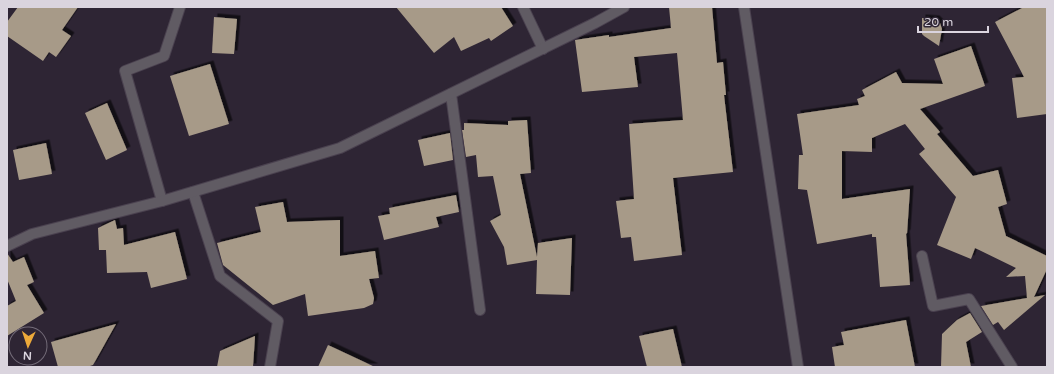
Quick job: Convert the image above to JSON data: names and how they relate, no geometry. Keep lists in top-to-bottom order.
{
  "scale_bar": "20 m",
  "north": "bottom"
}
